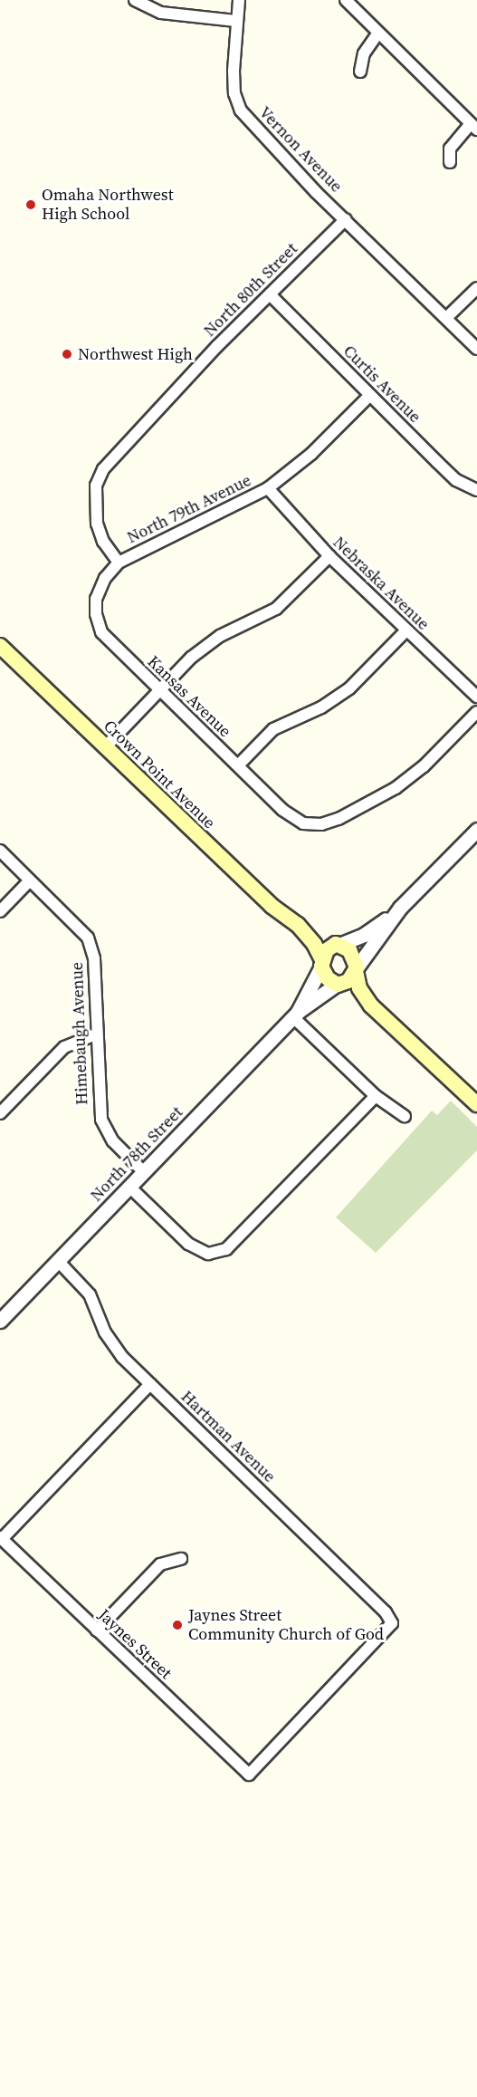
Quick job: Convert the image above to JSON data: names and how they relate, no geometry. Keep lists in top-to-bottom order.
{
  "streets": {
    "main road": ["Crown Point Avenue"],
    "street": [
      "Vernon Avenue",
      "North 80th Street",
      "Curtis Avenue",
      "North 79th Avenue",
      "Nebraska Avenue",
      "Kansas Avenue",
      "Himebaugh Avenue",
      "North 78th Street",
      "Hartman Avenue",
      "Jaynes Street"
    ]
  },
  "crossings": [
    ["Vernon Avenue", "North 80th Street"],
    ["North 80th Street", "Curtis Avenue"],
    ["North 80th Street", "North 79th Avenue"],
    ["North 80th Street", "Kansas Avenue"],
    ["Curtis Avenue", "North 79th Avenue"],
    ["North 79th Avenue", "Nebraska Avenue"],
    ["North 79th Avenue", "Kansas Avenue"],
    ["Himebaugh Avenue", "North 78th Street"],
    ["North 78th Street", "Hartman Avenue"],
    ["Hartman Avenue", "Jaynes Street"]
  ],
  "places": ["Omaha Northwest High School", "Northwest High", "Jaynes Street Community Church of God"]
}
